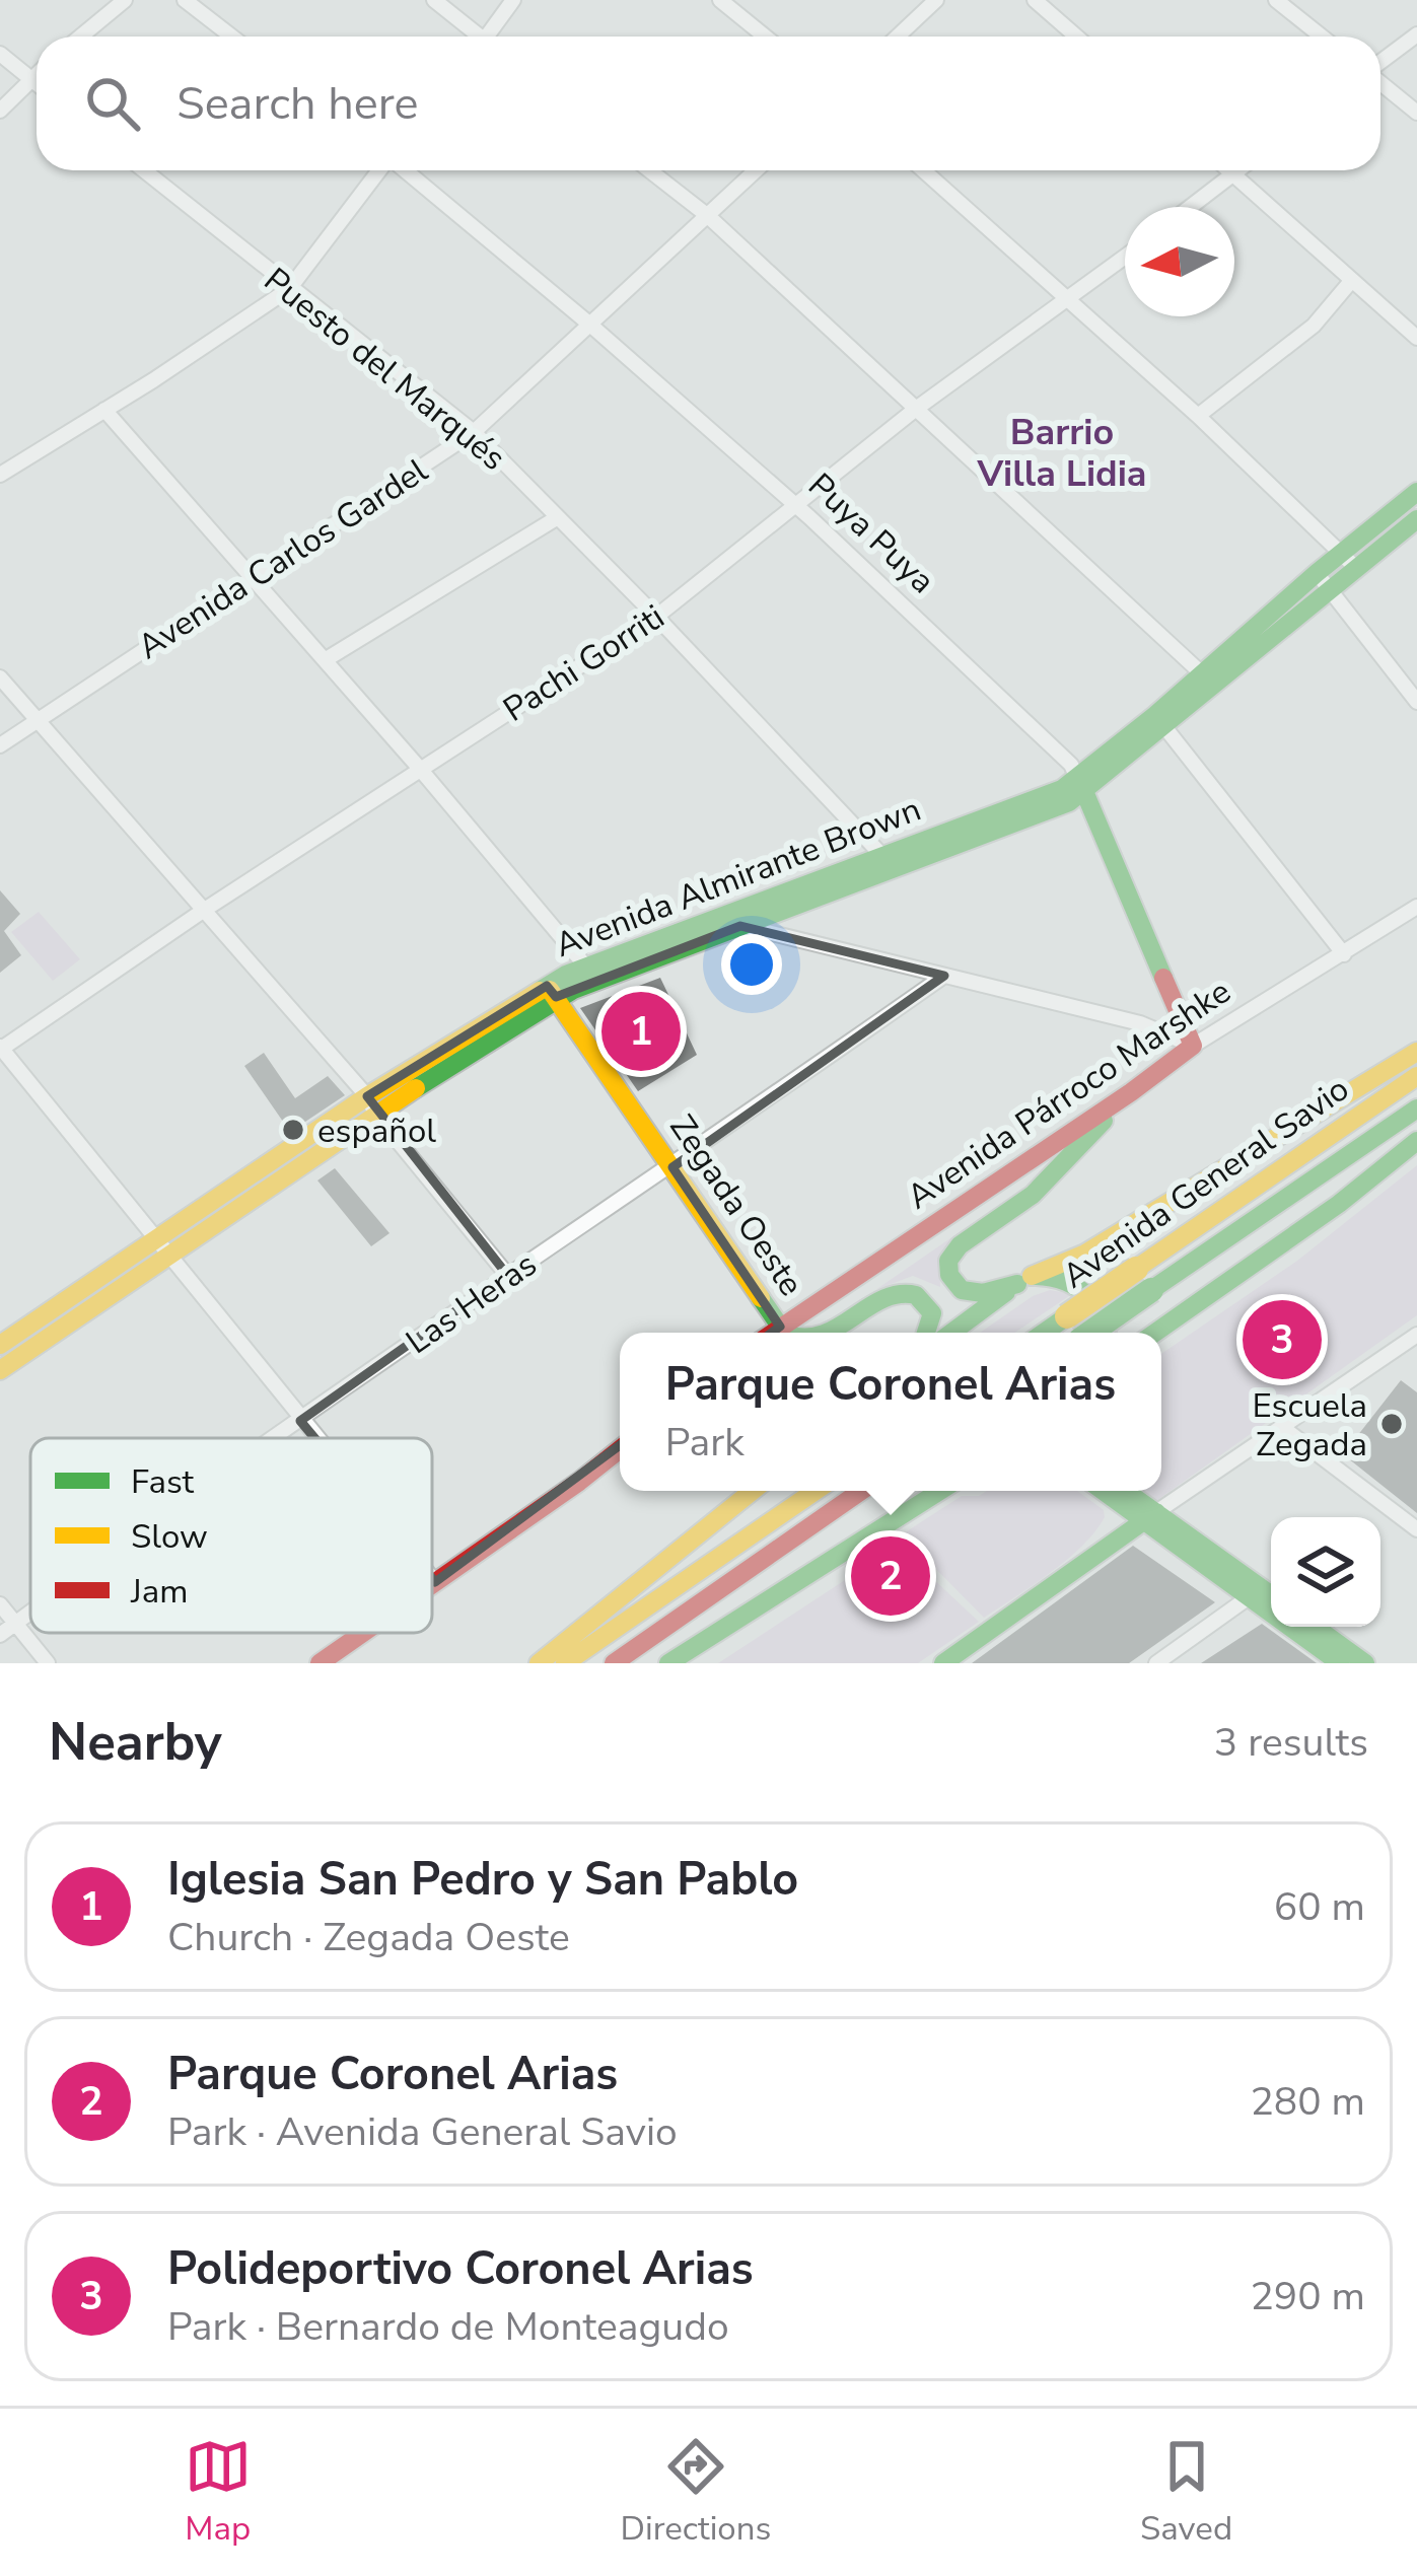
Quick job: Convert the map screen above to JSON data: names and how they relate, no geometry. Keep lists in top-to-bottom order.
{
  "streets": {
    "main road": [
      "Puya Puya",
      "Avenida Almirante Brown",
      "Avenida Párroco Marshke",
      "Avenida General Savio",
      "Zegada Oeste"
    ],
    "street": [
      "Puesto del Marqués",
      "Avenida Carlos Gardel",
      "Pachi Gorriti",
      "Las Heras"
    ]
  },
  "crossings": [
    ["Puesto del Marqués", "Avenida Carlos Gardel"],
    ["Puesto del Marqués", "Pachi Gorriti"],
    ["Puesto del Marqués", "Avenida Almirante Brown"],
    ["Puya Puya", "Avenida Carlos Gardel"],
    ["Puya Puya", "Pachi Gorriti"],
    ["Puya Puya", "Avenida Almirante Brown"],
    ["Puya Puya", "Avenida Párroco Marshke"],
    ["Avenida Almirante Brown", "Zegada Oeste"],
    ["Zegada Oeste", "Las Heras"]
  ],
  "districts": ["Barrio Villa Lidia"],
  "places": ["español", "Escuela Zegada"],
  "legend": ["Fast", "Slow", "Jam"],
  "north": "left",
  "page": {
    "search": "Search here",
    "pins": ["1", "3", "2"],
    "popup": ["Parque Coronel Arias", "Park"],
    "heading": ["Nearby", "3 results"],
    "list": [
      {
        "mark": "1",
        "name": "Iglesia San Pedro y San Pablo",
        "note": "Church · Zegada Oeste",
        "value": "60 m"
      },
      {
        "mark": "2",
        "name": "Parque Coronel Arias",
        "note": "Park · Avenida General Savio",
        "value": "280 m"
      },
      {
        "mark": "3",
        "name": "Polideportivo Coronel Arias",
        "note": "Park · Bernardo de Monteagudo",
        "value": "290 m"
      }
    ],
    "nav": ["Map", "Directions", "Saved"]
  }
}
